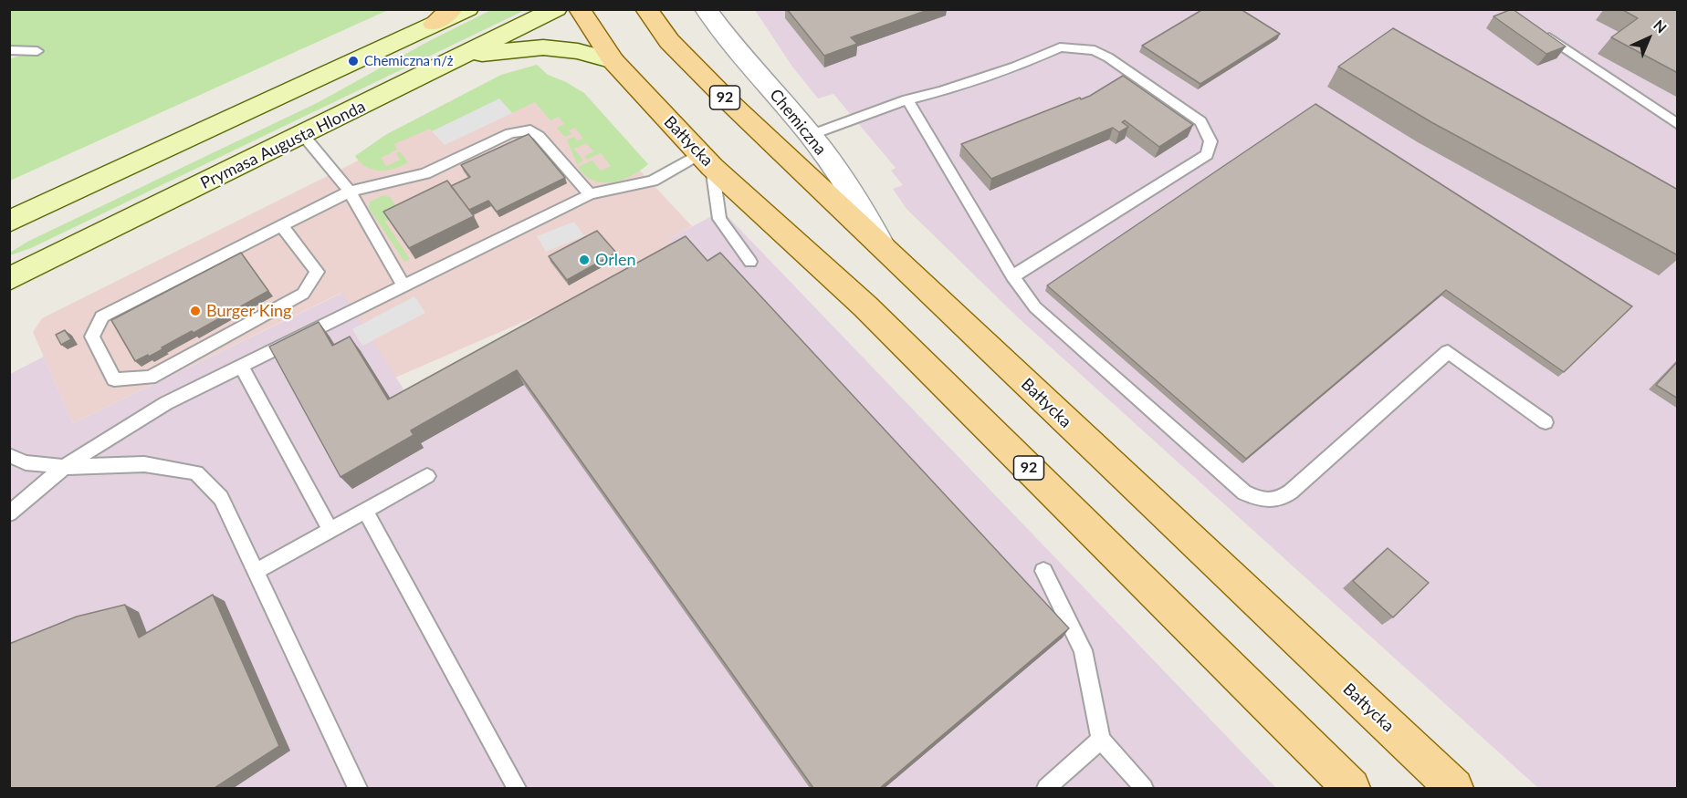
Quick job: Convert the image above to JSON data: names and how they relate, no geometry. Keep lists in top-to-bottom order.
{
  "streets": {
    "main road": ["92", "Bałtycka", "Prymasa Augusta Hlonda"],
    "street": ["Chemiczna"]
  },
  "crossings": [
    ["Chemiczna", "Bałtycka"]
  ],
  "places": ["Chemiczna n/ż", "Orlen", "Burger King"],
  "north": "top right"
}
